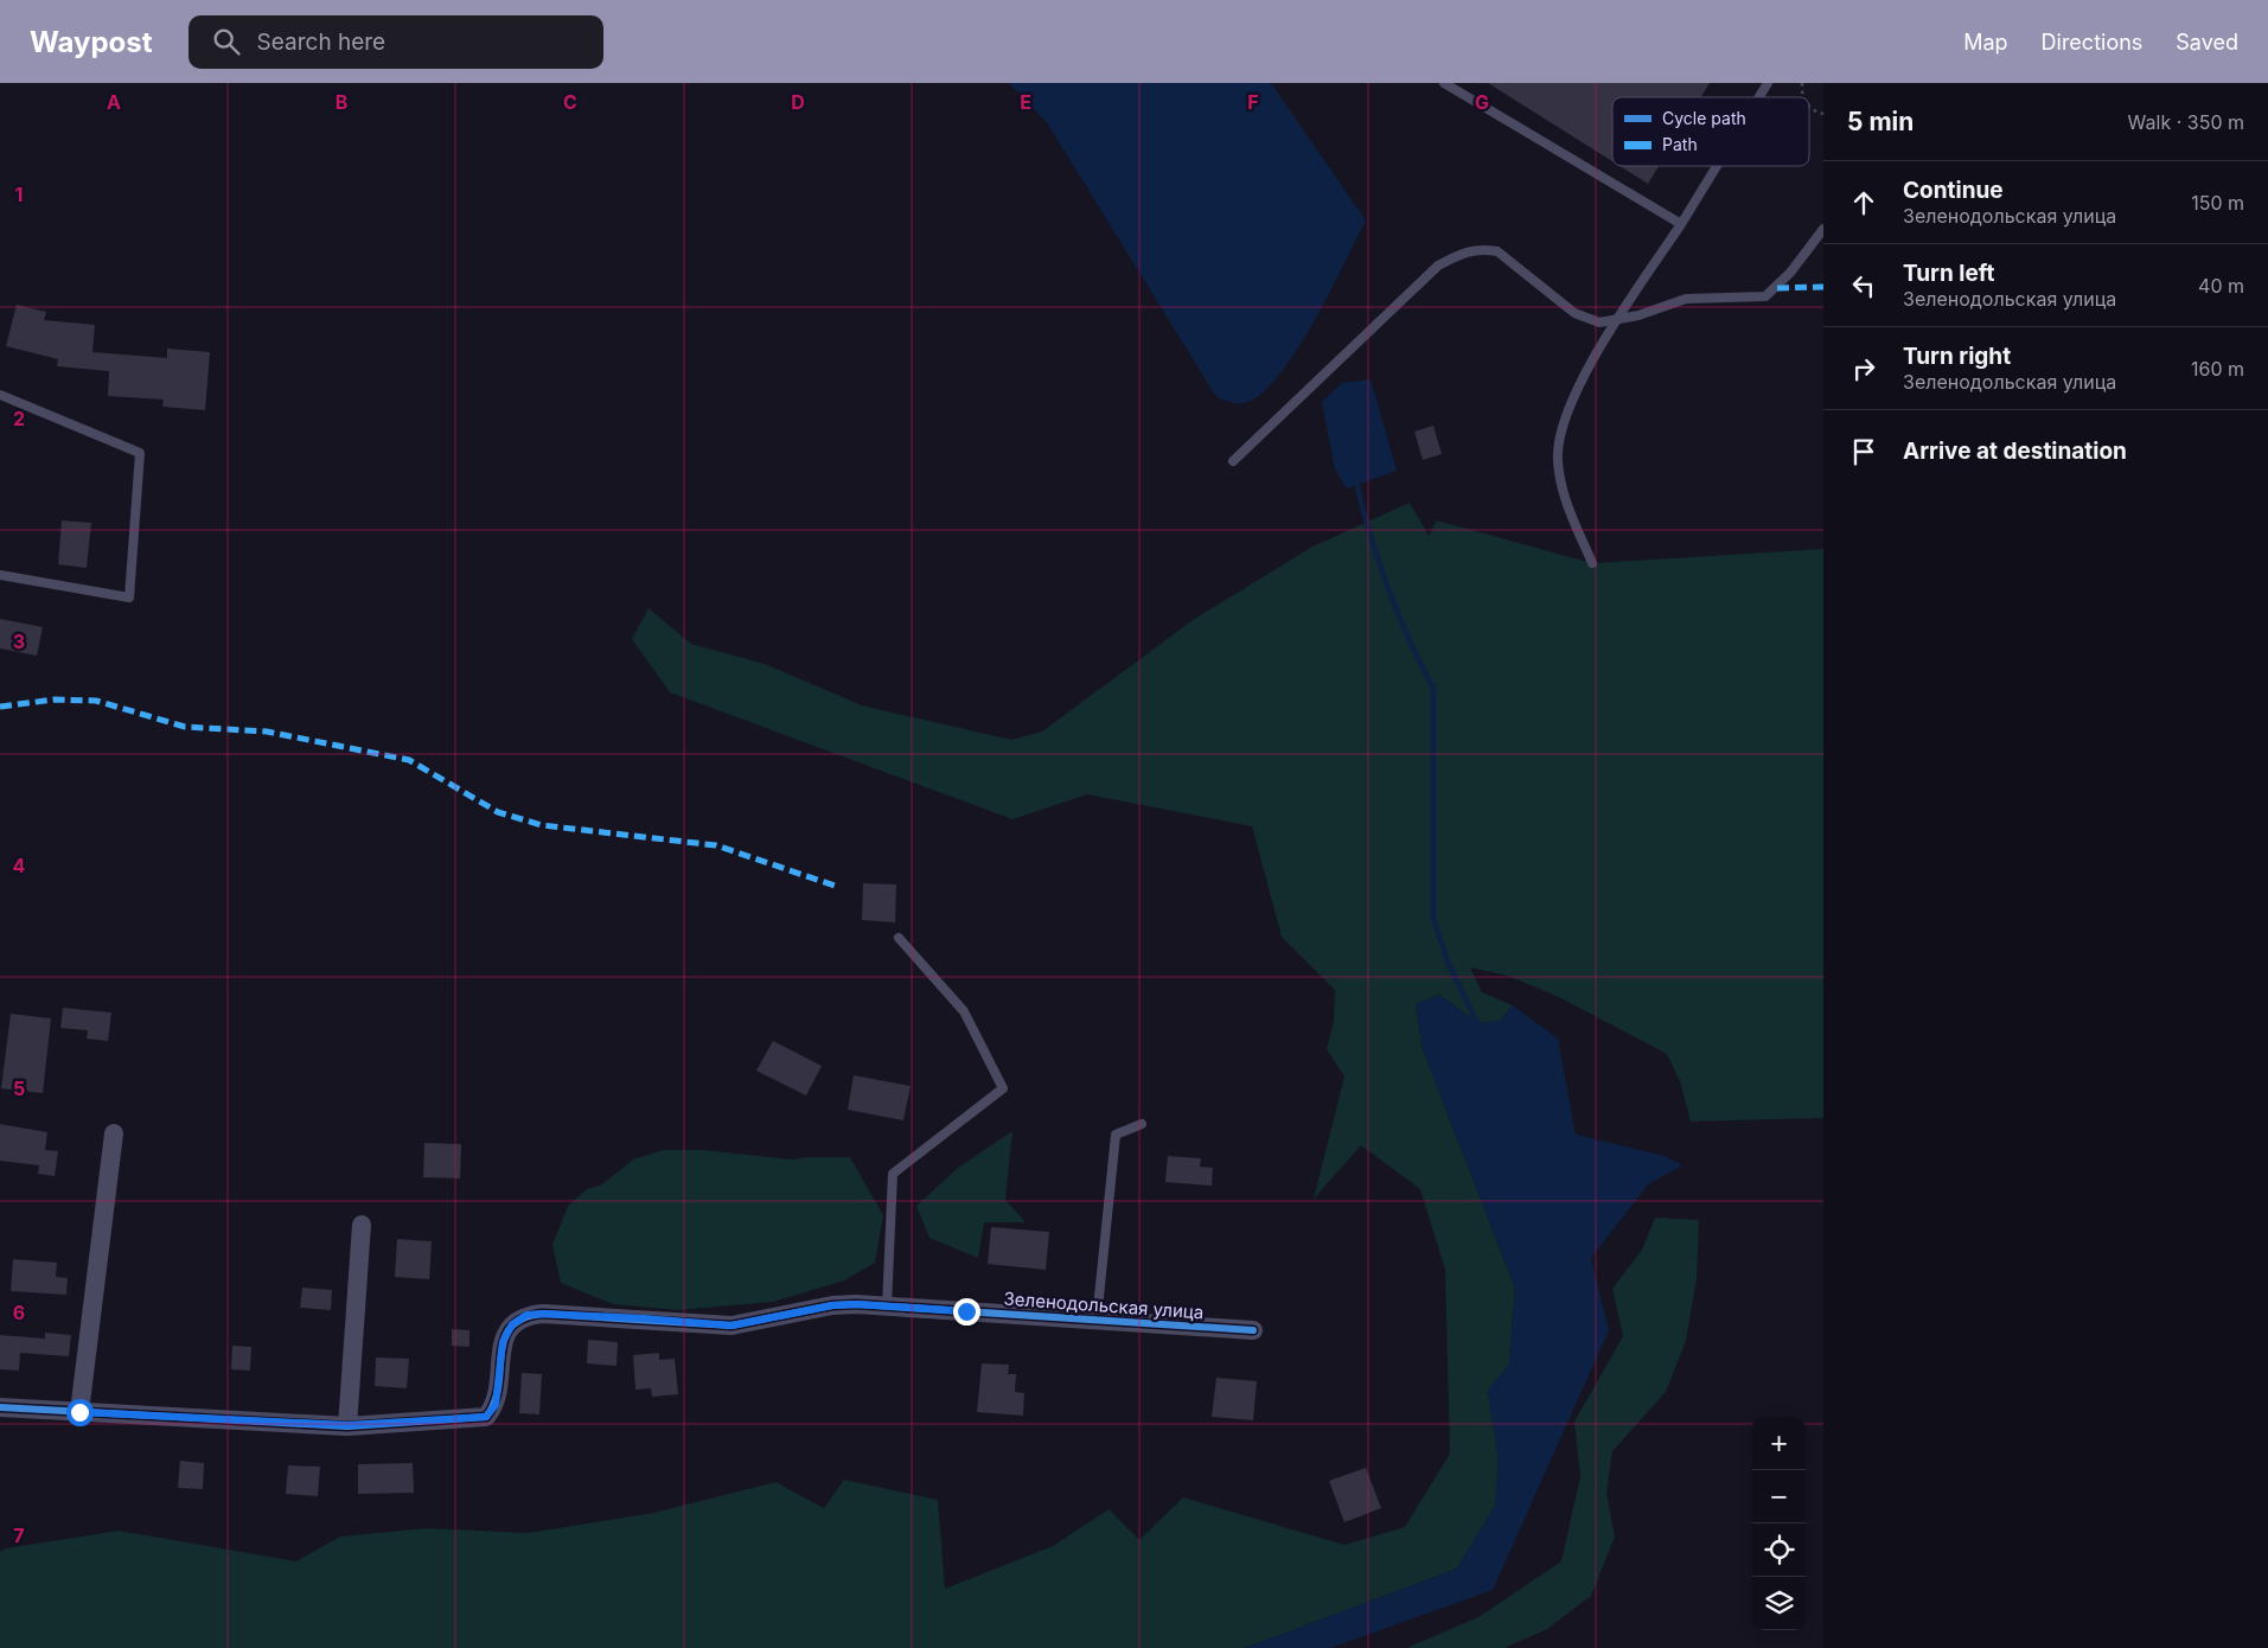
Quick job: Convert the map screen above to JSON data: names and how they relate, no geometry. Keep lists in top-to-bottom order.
{
  "streets": {
    "street": ["Зеленодольская улица"]
  },
  "legend": ["Cycle path", "Path"],
  "page": {
    "header": "Waypost",
    "search": "Search here",
    "nav": ["Map", "Directions", "Saved"],
    "heading": ["5 min", "Walk · 350 m"],
    "list": [
      ["Continue", "Зеленодольская улица", "150 m"],
      ["Turn left", "Зеленодольская улица", "40 m"],
      ["Turn right", "Зеленодольская улица", "160 m"],
      "Arrive at destination"
    ],
    "map_buttons": ["+", "−"]
  },
  "grid": {
    "columns": [
      "A",
      "B",
      "C",
      "D",
      "E",
      "F",
      "G"
    ],
    "rows": [
      "1",
      "2",
      "3",
      "4",
      "5",
      "6",
      "7"
    ]
  }
}
